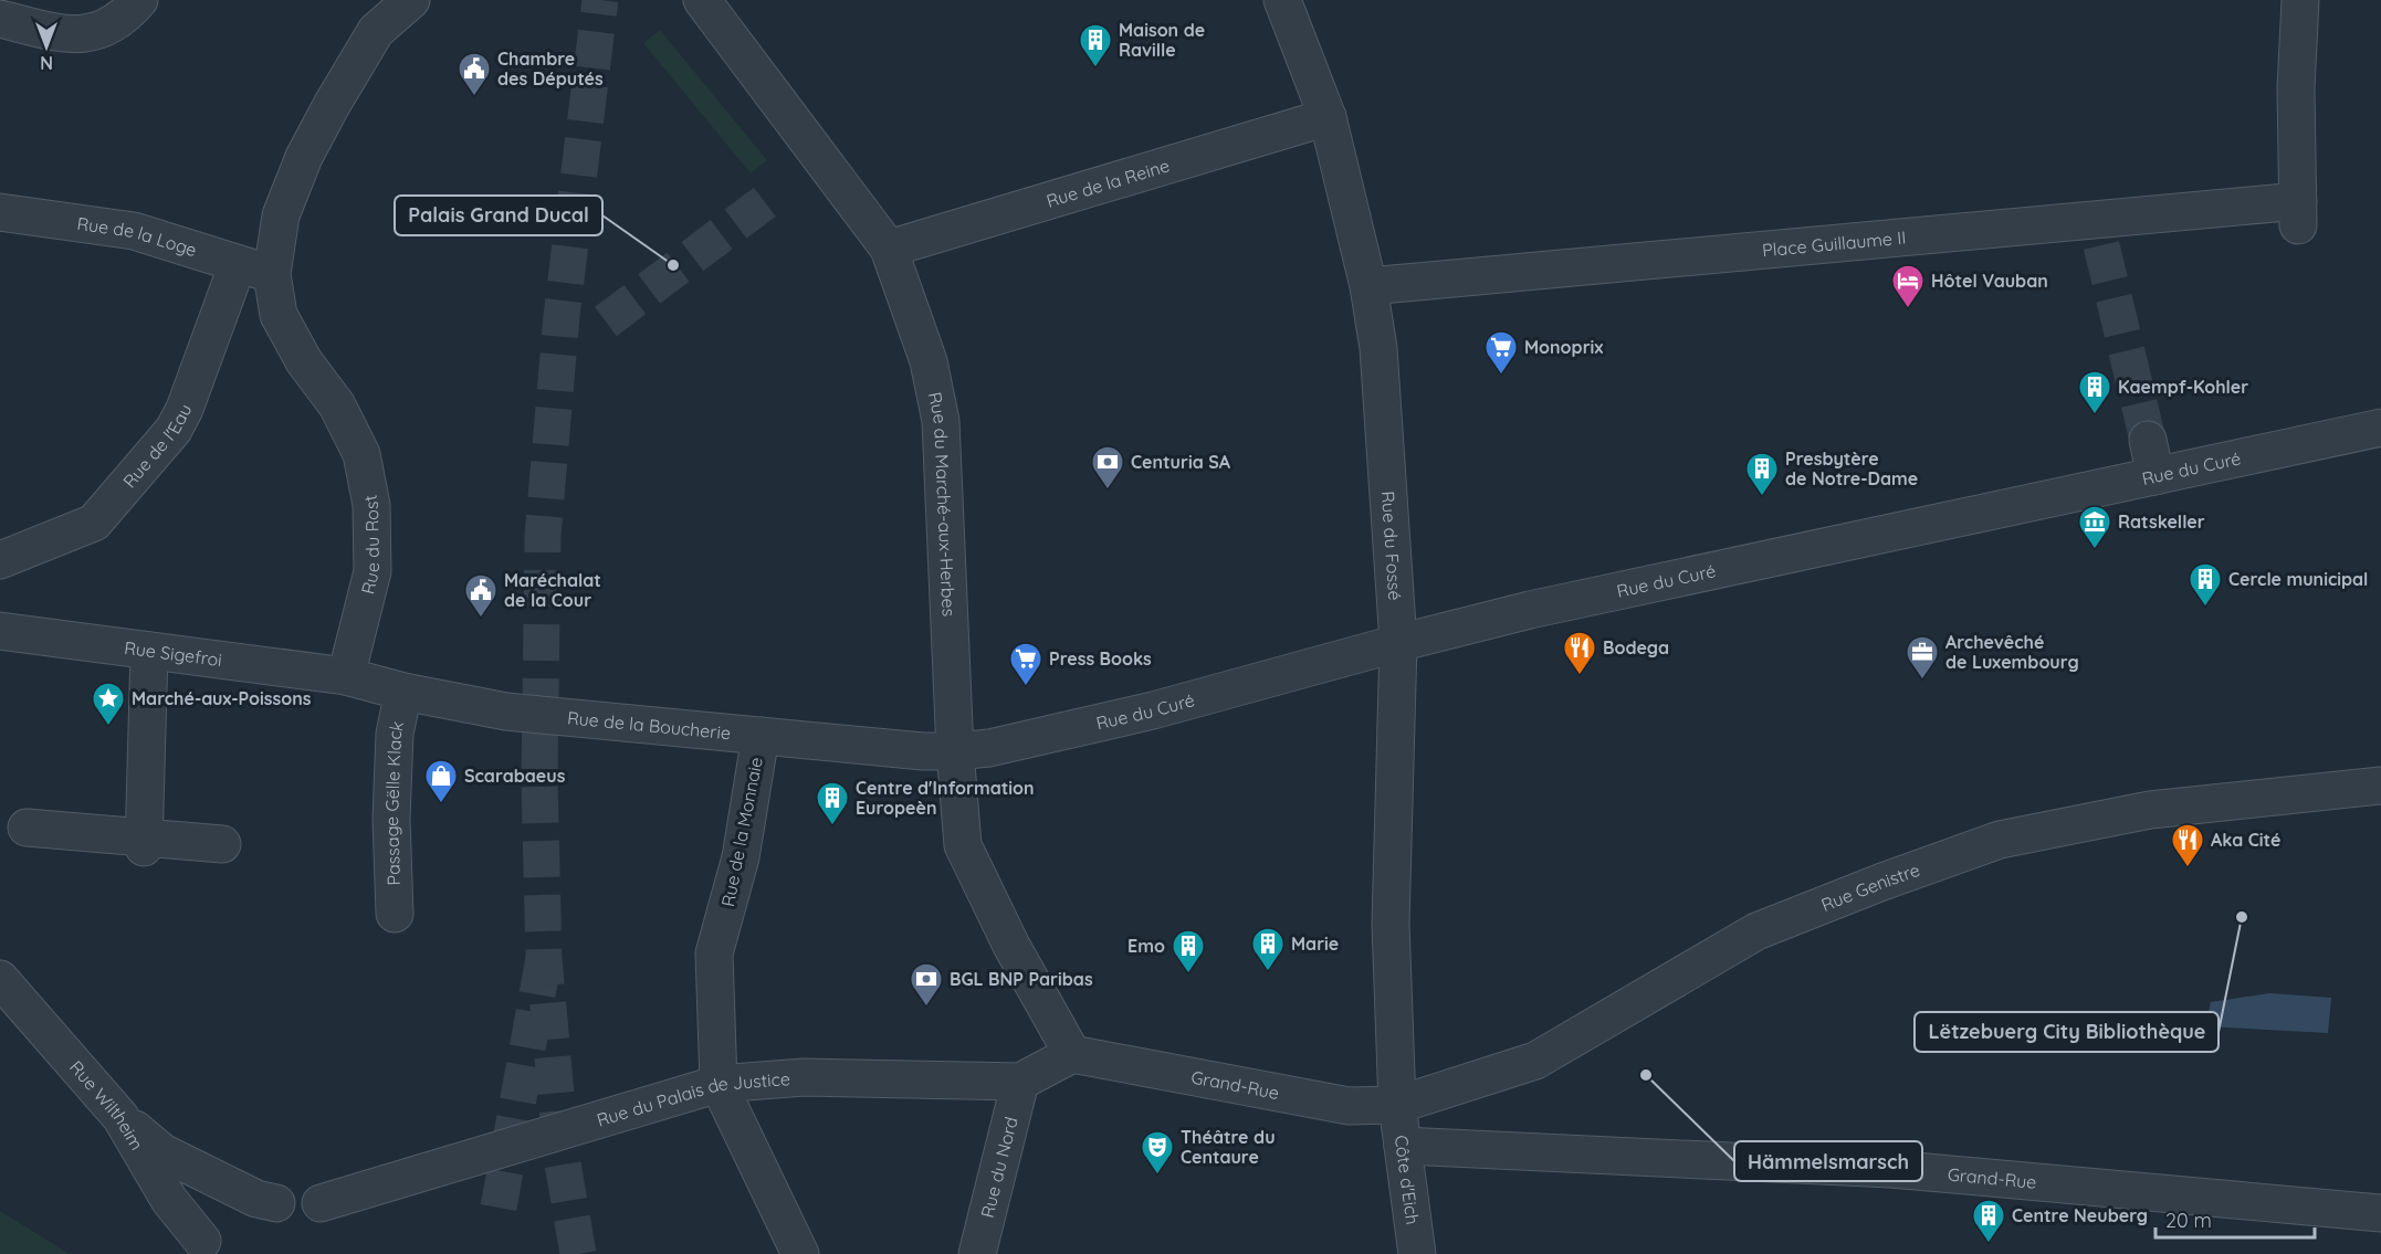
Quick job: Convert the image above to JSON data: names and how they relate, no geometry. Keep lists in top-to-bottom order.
{
  "streets": {
    "street": [
      "Rue de la Reine",
      "Rue de la Loge",
      "Place Guillaume II",
      "Rue de l'Eau",
      "Rue du Curé",
      "Rue du Marché-aux-Herbes",
      "Rue du Rost",
      "Rue du Fossé",
      "Rue Sigefroi",
      "Rue de la Boucherie",
      "Passage Gëlle Klack",
      "Rue de la Monnaie",
      "Rue Genistre",
      "Grand-Rue",
      "Rue du Palais de Justice",
      "Rue Wiltheim",
      "Rue du Nord",
      "Côte d'Eich"
    ]
  },
  "crossings": [
    ["Rue de la Reine", "Rue du Marché-aux-Herbes"],
    ["Rue de la Reine", "Rue du Fossé"],
    ["Rue de la Loge", "Rue de l'Eau"],
    ["Rue de la Loge", "Rue du Rost"],
    ["Place Guillaume II", "Rue du Fossé"],
    ["Rue du Curé", "Rue du Marché-aux-Herbes"],
    ["Rue du Curé", "Rue du Fossé"],
    ["Rue du Curé", "Rue de la Boucherie"],
    ["Rue du Marché-aux-Herbes", "Rue de la Boucherie"],
    ["Rue du Marché-aux-Herbes", "Grand-Rue"],
    ["Rue du Marché-aux-Herbes", "Rue du Palais de Justice"],
    ["Rue du Rost", "Rue Sigefroi"],
    ["Rue du Rost", "Rue de la Boucherie"],
    ["Rue du Fossé", "Rue Genistre"],
    ["Rue du Fossé", "Grand-Rue"],
    ["Rue du Fossé", "Côte d'Eich"],
    ["Rue Sigefroi", "Rue de la Boucherie"],
    ["Rue de la Boucherie", "Passage Gëlle Klack"],
    ["Rue de la Boucherie", "Rue de la Monnaie"],
    ["Rue de la Monnaie", "Rue du Palais de Justice"],
    ["Rue Genistre", "Grand-Rue"],
    ["Rue Genistre", "Côte d'Eich"],
    ["Grand-Rue", "Rue du Palais de Justice"],
    ["Grand-Rue", "Côte d'Eich"],
    ["Rue du Palais de Justice", "Rue du Nord"]
  ],
  "places": {
    "building": [
      "Maison de Raville",
      "Kaempf-Kohler",
      "Presbytère de Notre-Dame",
      "Cercle municipal",
      "Centre d'Information Europeèn",
      "Marie",
      "Emo",
      "Centre Neuberg"
    ],
    "public building": ["Chambre des Députés", "Maréchalat de la Cour"],
    "other": ["Palais Grand Ducal", "Lëtzebuerg City Bibliothèque", "Hämmelsmarsch"],
    "hotel": ["Hôtel Vauban"],
    "supermarket": ["Monoprix", "Press Books"],
    "bank": ["Centuria SA", "BGL BNP Paribas"],
    "museum": ["Ratskeller"],
    "restaurant": ["Bodega", "Aka Cité"],
    "office": ["Archevêché de Luxembourg"],
    "place": ["Marché-aux-Poissons"],
    "shop": ["Scarabaeus"],
    "theatre": ["Théâtre du Centaure"]
  },
  "scale_bar": "20 m",
  "north": "bottom"
}
